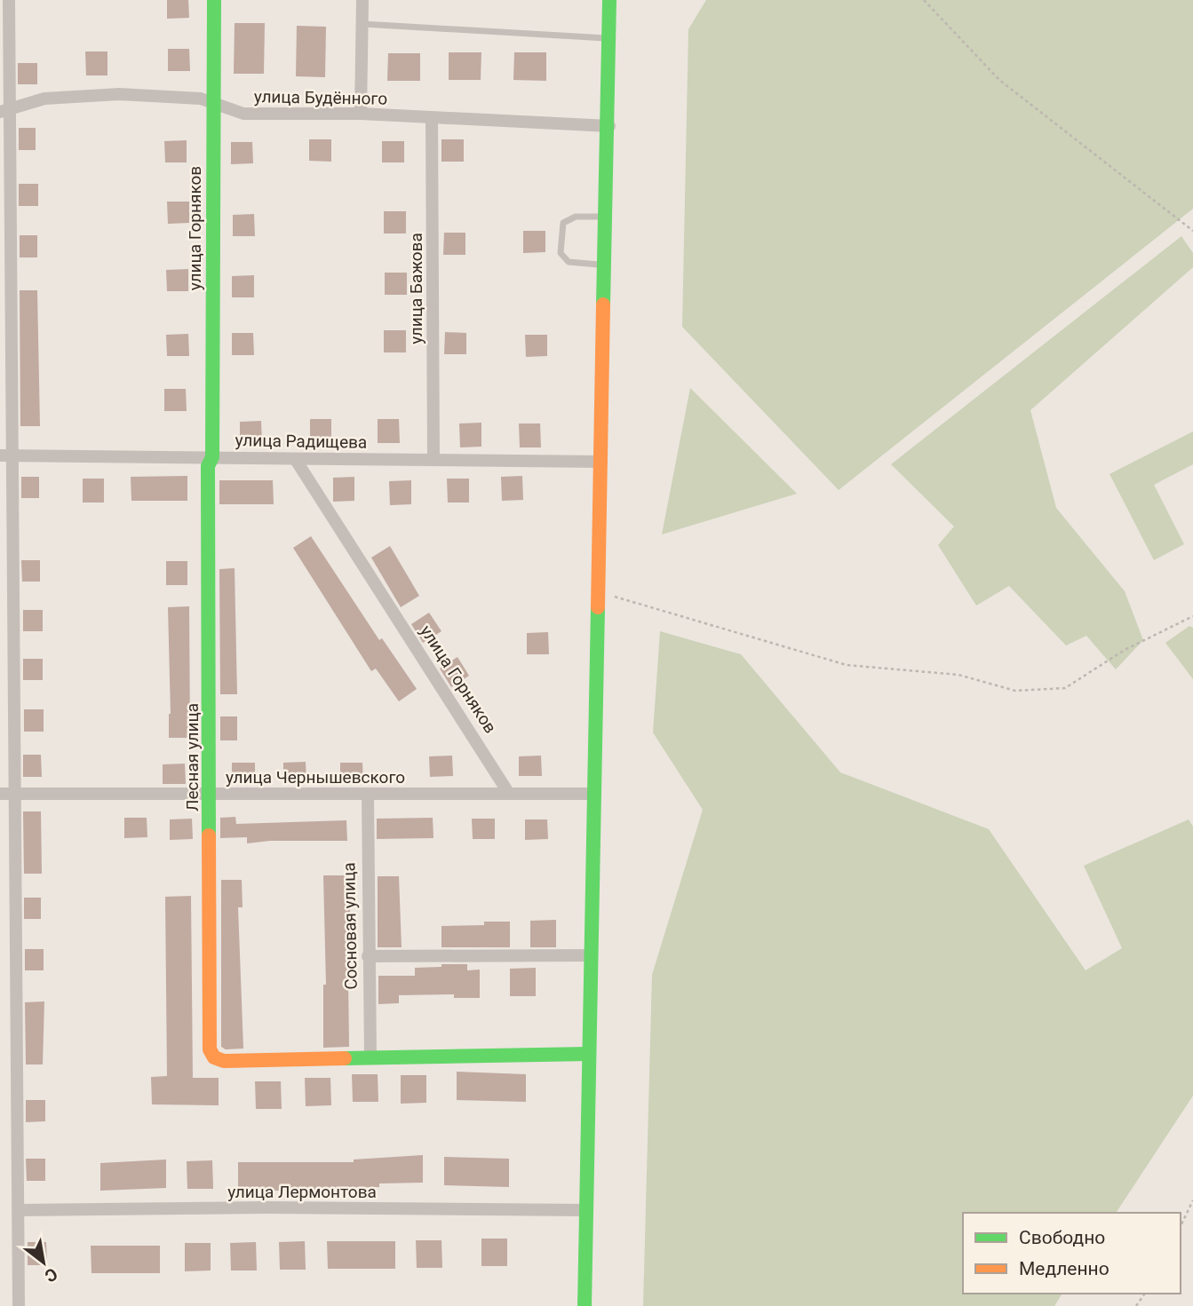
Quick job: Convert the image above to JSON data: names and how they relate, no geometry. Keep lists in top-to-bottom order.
{
  "streets": {
    "main road": ["улица Горняков", "Лесная улица"],
    "street": [
      "улица Будённого",
      "улица Бажова",
      "улица Радищева",
      "улица Чернышевского",
      "Сосновая улица",
      "улица Лермонтова"
    ]
  },
  "crossings": [
    ["улица Будённого", "улица Горняков"],
    ["улица Будённого", "улица Бажова"],
    ["улица Горняков", "улица Радищева"],
    ["улица Горняков", "Лесная улица"],
    ["улица Горняков", "улица Чернышевского"],
    ["улица Бажова", "улица Радищева"],
    ["улица Радищева", "Лесная улица"],
    ["Лесная улица", "улица Чернышевского"],
    ["Лесная улица", "Сосновая улица"],
    ["улица Чернышевского", "Сосновая улица"]
  ],
  "legend": ["Свободно", "Медленно"],
  "north": "bottom right"
}
